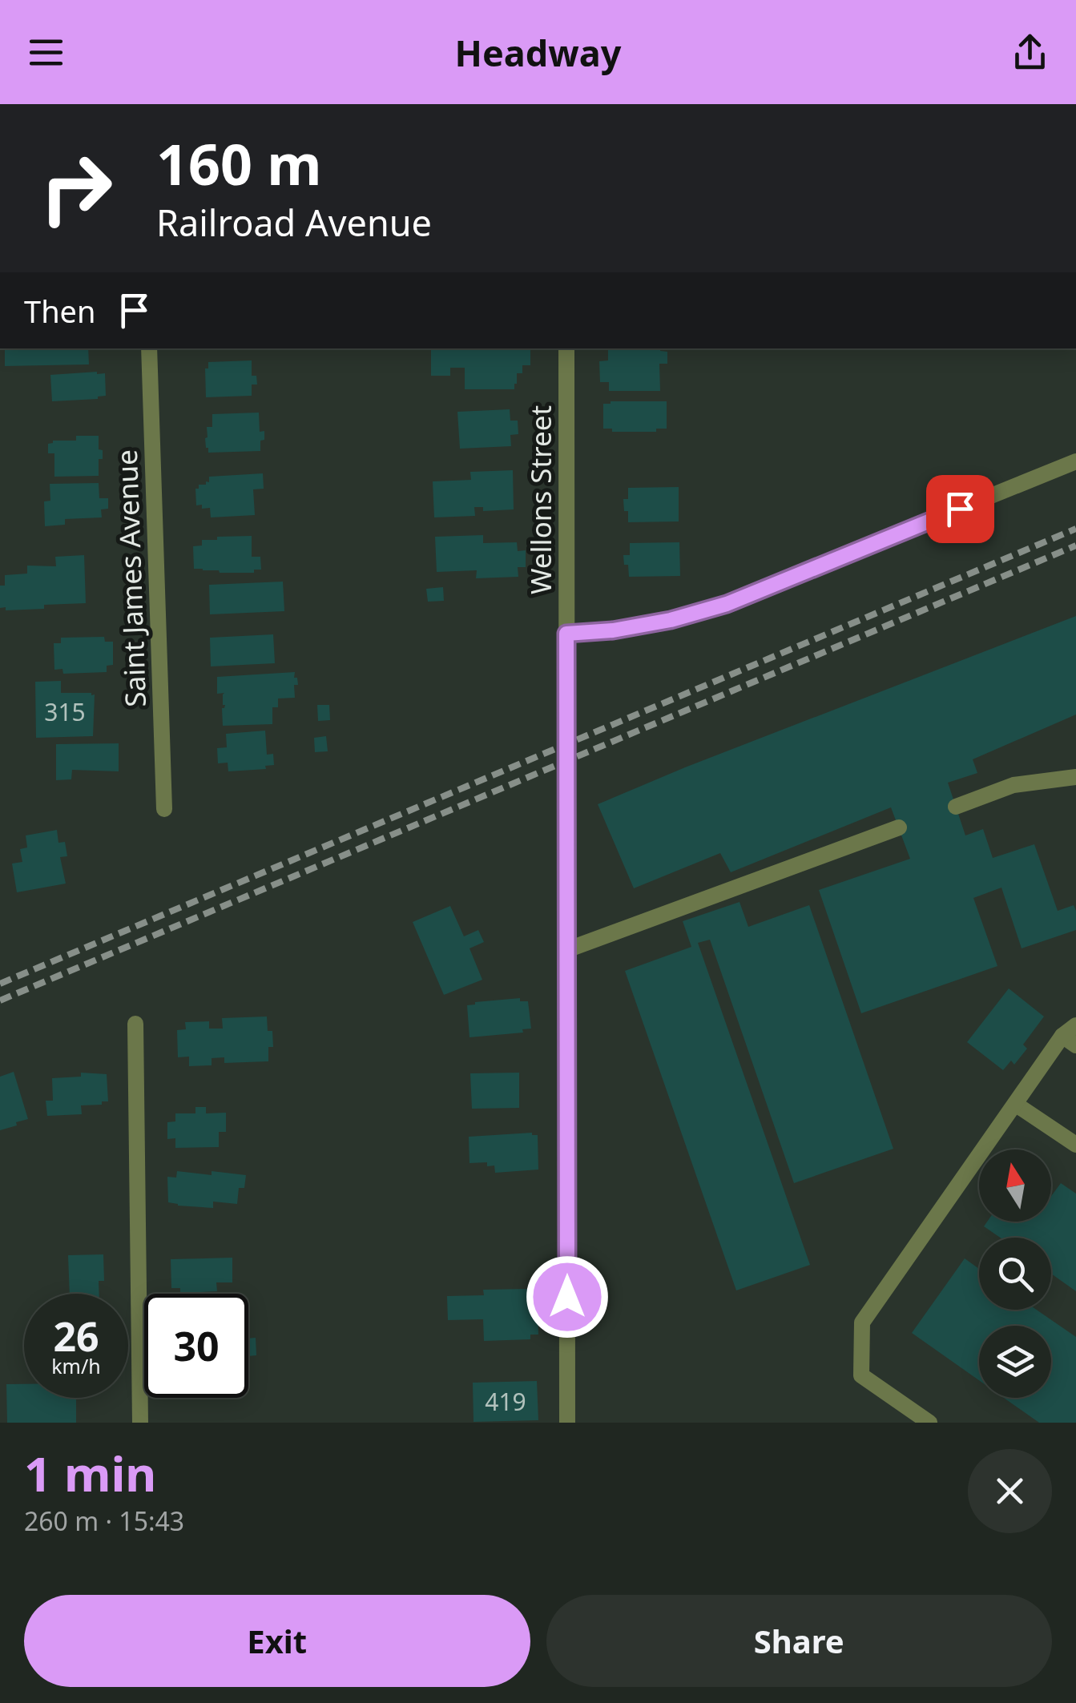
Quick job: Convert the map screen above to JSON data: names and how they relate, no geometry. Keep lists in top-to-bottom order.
{
  "streets": {
    "street": ["Wellons Street", "Saint James Avenue"]
  },
  "house_numbers": ["315", "419"],
  "north": "top",
  "page": {
    "header": "Headway",
    "turn": ["160 m", "Railroad Avenue"],
    "then": "Then",
    "speed": "26 km/h",
    "limit": "30",
    "heading": ["1 min", "260 m · 15:43"],
    "buttons": ["Exit", "Share"]
  }
}
